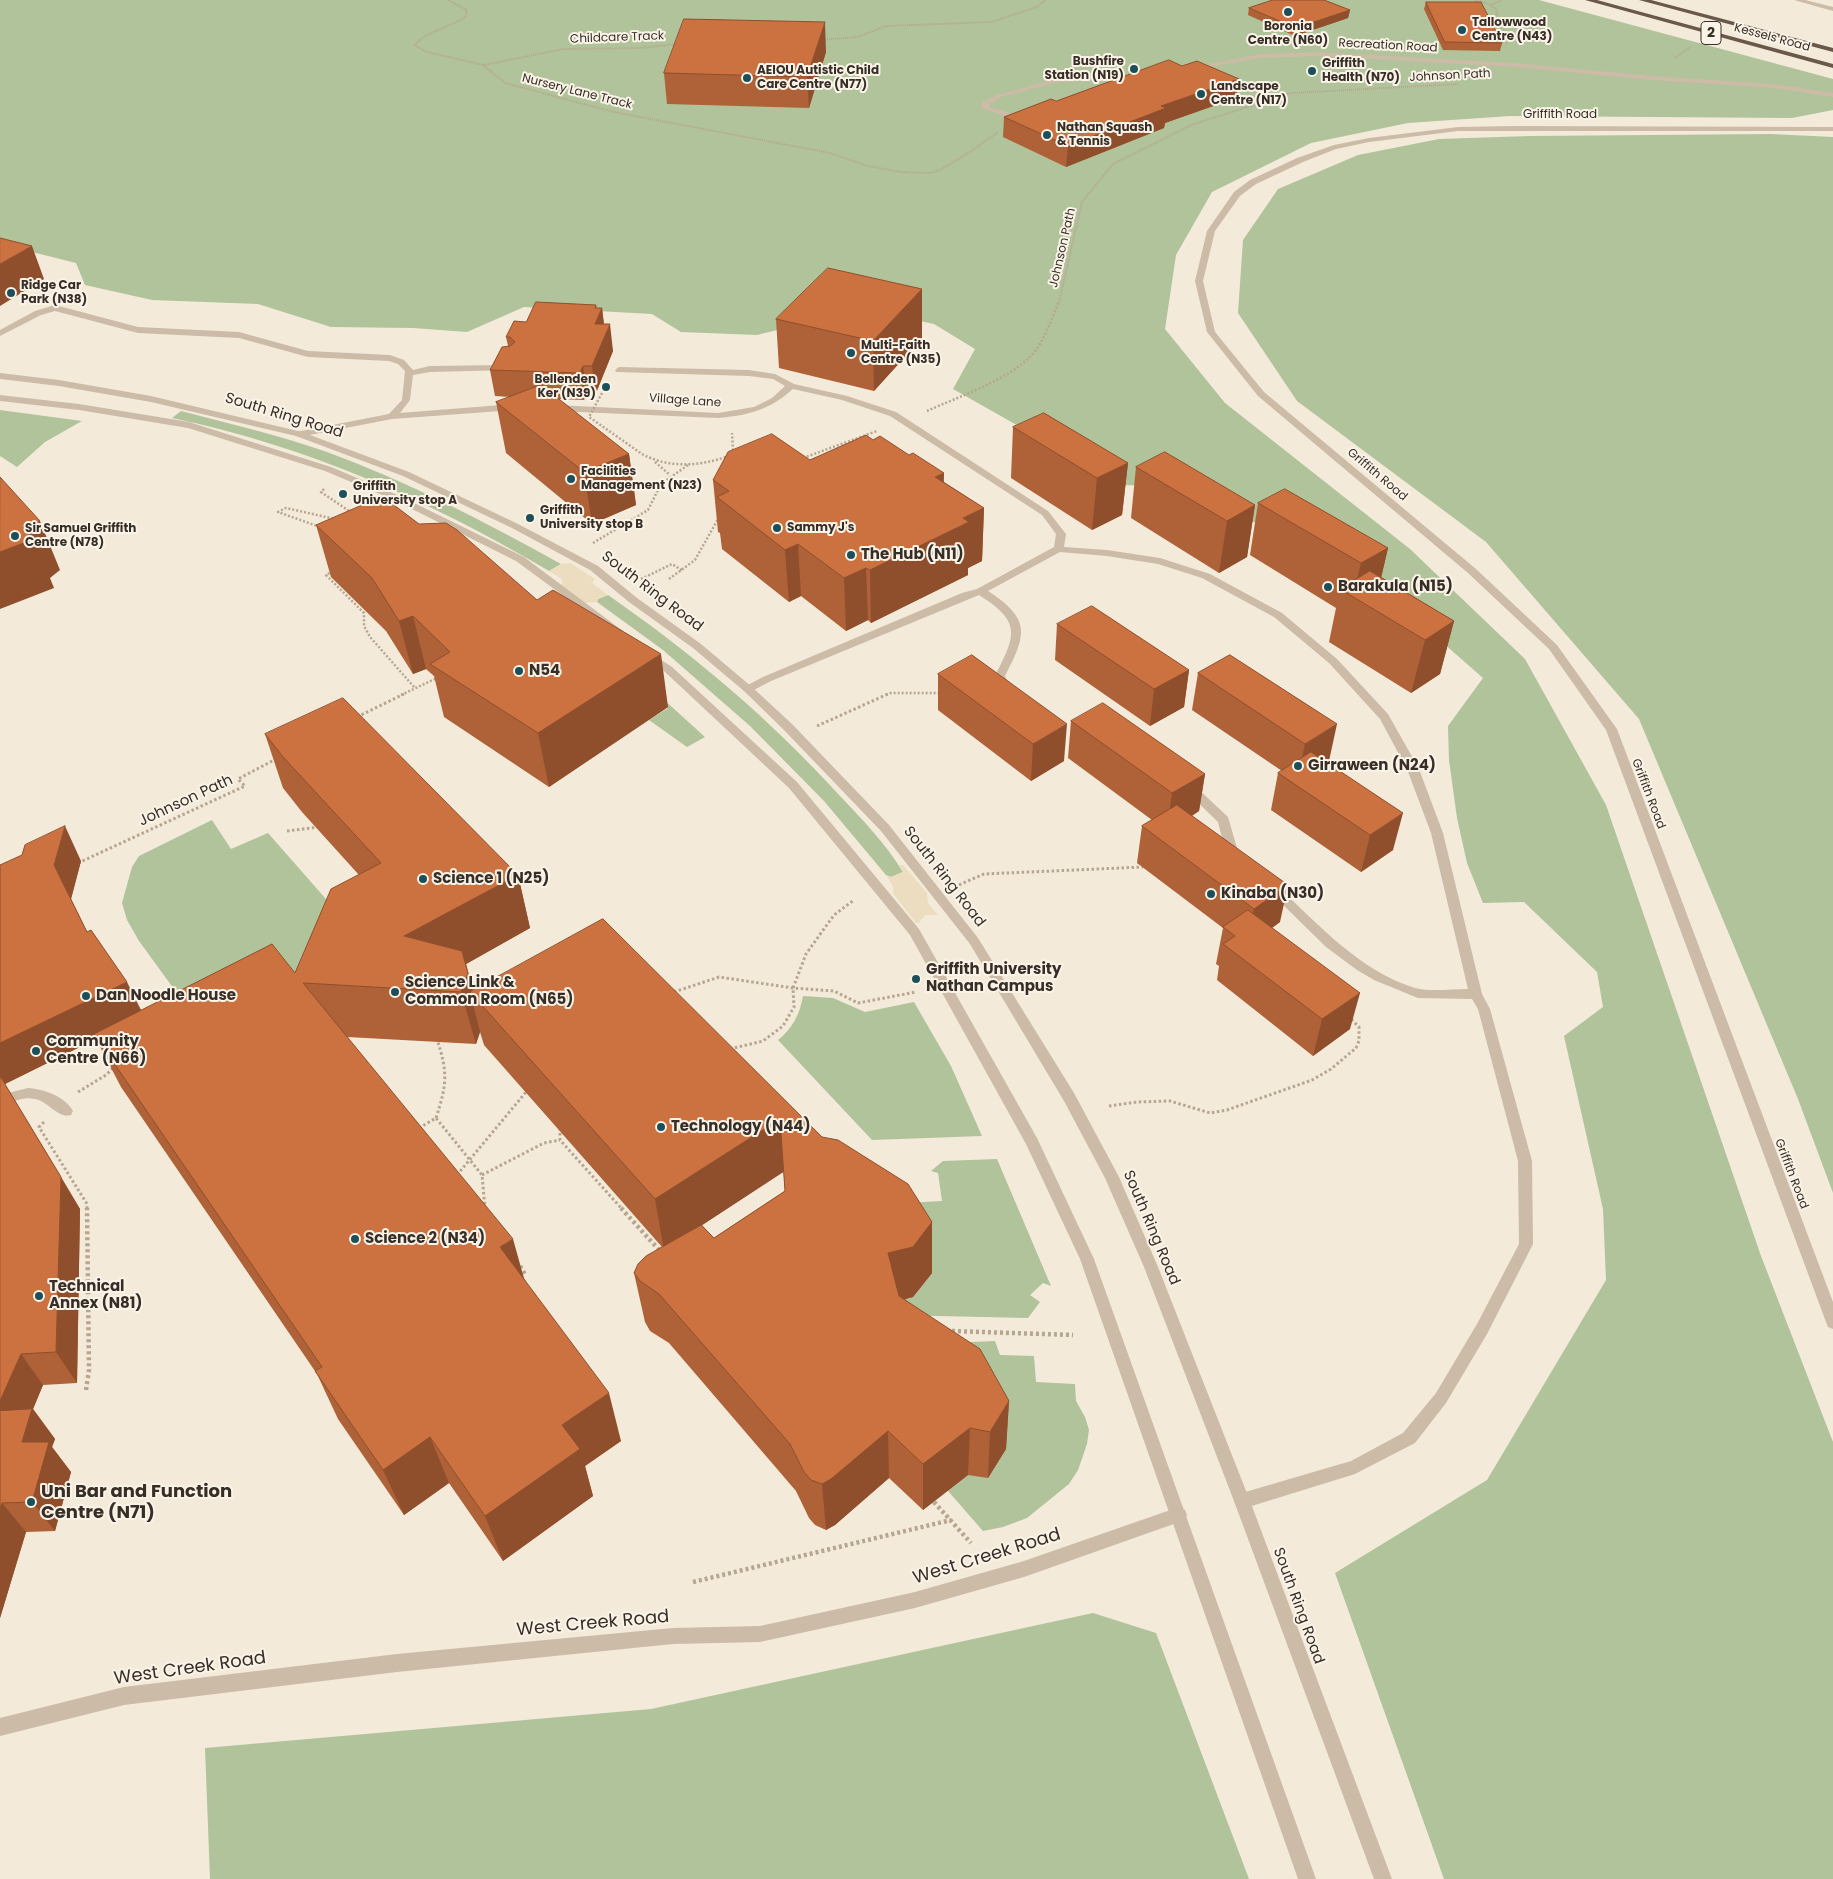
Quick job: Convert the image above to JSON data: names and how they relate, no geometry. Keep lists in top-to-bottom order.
{
  "streets": {
    "highway": ["2", "Kessels Road"],
    "street": [
      "Recreation Road",
      "Griffith Road",
      "Village Lane",
      "South Ring Road",
      "West Creek Road"
    ],
    "path": ["Childcare Track", "Johnson Path", "Nursery Lane Track"]
  },
  "crossings": [
    ["Childcare Track", "Nursery Lane Track"]
  ],
  "places": [
    "Boronia Centre (N60)",
    "Tallowwood Centre (N43)",
    "Bushfire Station (N19)",
    "Griffith Health (N70)",
    "AEIOU Autistic Child Care Centre (N77)",
    "Landscape Centre (N17)",
    "Nathan Squash & Tennis",
    "Ridge Car Park (N38)",
    "Multi-Faith Centre (N35)",
    "Bellenden Ker (N39)",
    "Facilities Management (N23)",
    "Griffith University stop A",
    "Griffith University stop B",
    "Sammy J's",
    "Sir Samuel Griffith Centre (N78)",
    "The Hub (N11)",
    "Barakula (N15)",
    "N54",
    "Girraween (N24)",
    "Science 1 (N25)",
    "Kinaba (N30)",
    "Griffith University Nathan Campus",
    "Science Link & Common Room (N65)",
    "Dan Noodle House",
    "Community Centre (N66)",
    "Technology (N44)",
    "Science 2 (N34)",
    "Technical Annex (N81)",
    "Uni Bar and Function Centre (N71)"
  ]
}
